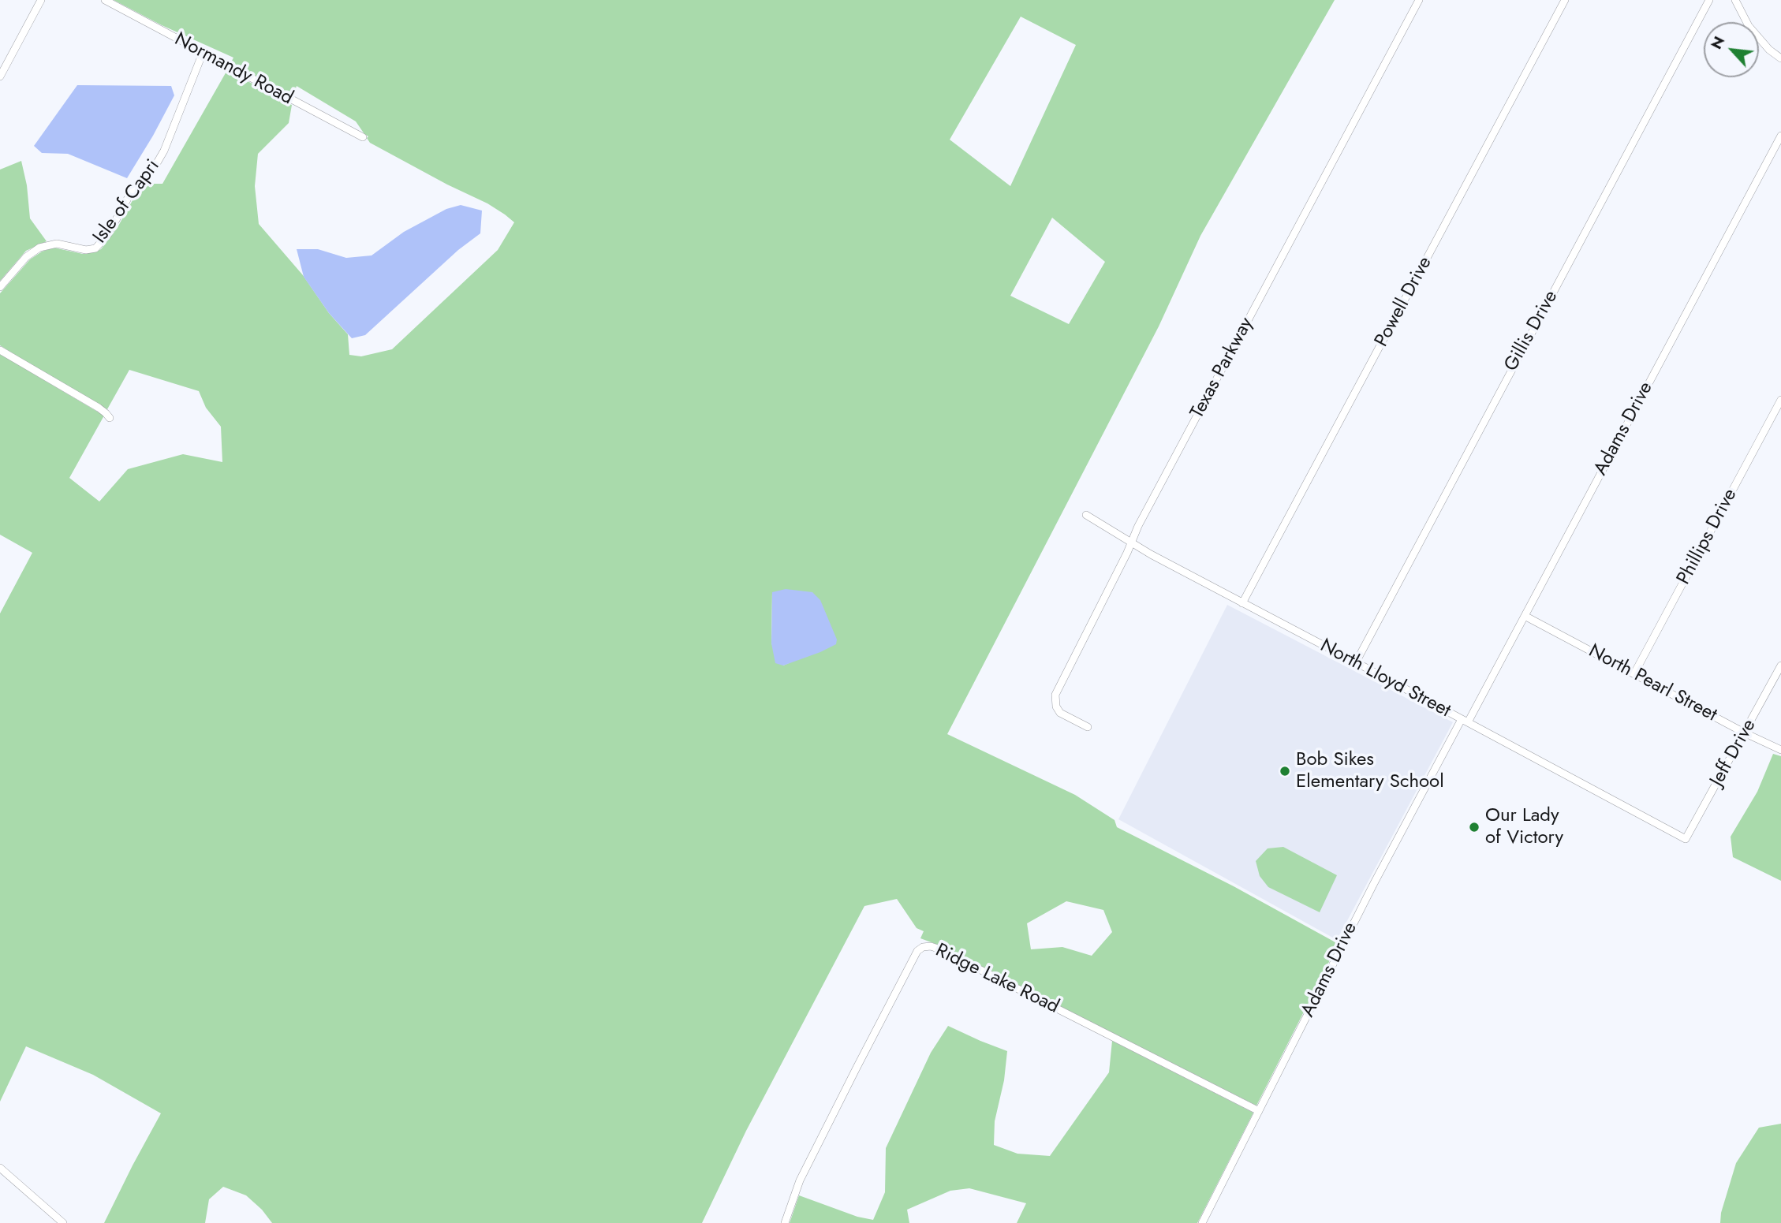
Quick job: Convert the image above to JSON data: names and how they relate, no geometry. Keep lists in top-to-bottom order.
{
  "streets": {
    "street": [
      "Normandy Road",
      "Isle of Capri",
      "Powell Drive",
      "Gillis Drive",
      "Texas Parkway",
      "Adams Drive",
      "Phillips Drive",
      "North Lloyd Street",
      "North Pearl Street",
      "Jeff Drive",
      "Ridge Lake Road"
    ]
  },
  "crossings": [
    ["Normandy Road", "Isle of Capri"],
    ["Powell Drive", "North Lloyd Street"],
    ["Gillis Drive", "North Lloyd Street"],
    ["Texas Parkway", "North Lloyd Street"],
    ["Adams Drive", "North Lloyd Street"],
    ["Adams Drive", "North Pearl Street"],
    ["Adams Drive", "Ridge Lake Road"],
    ["Phillips Drive", "North Pearl Street"],
    ["North Lloyd Street", "Jeff Drive"],
    ["North Pearl Street", "Jeff Drive"]
  ],
  "places": ["Bob Sikes Elementary School", "Our Lady of Victory"],
  "north": "top left"
}
